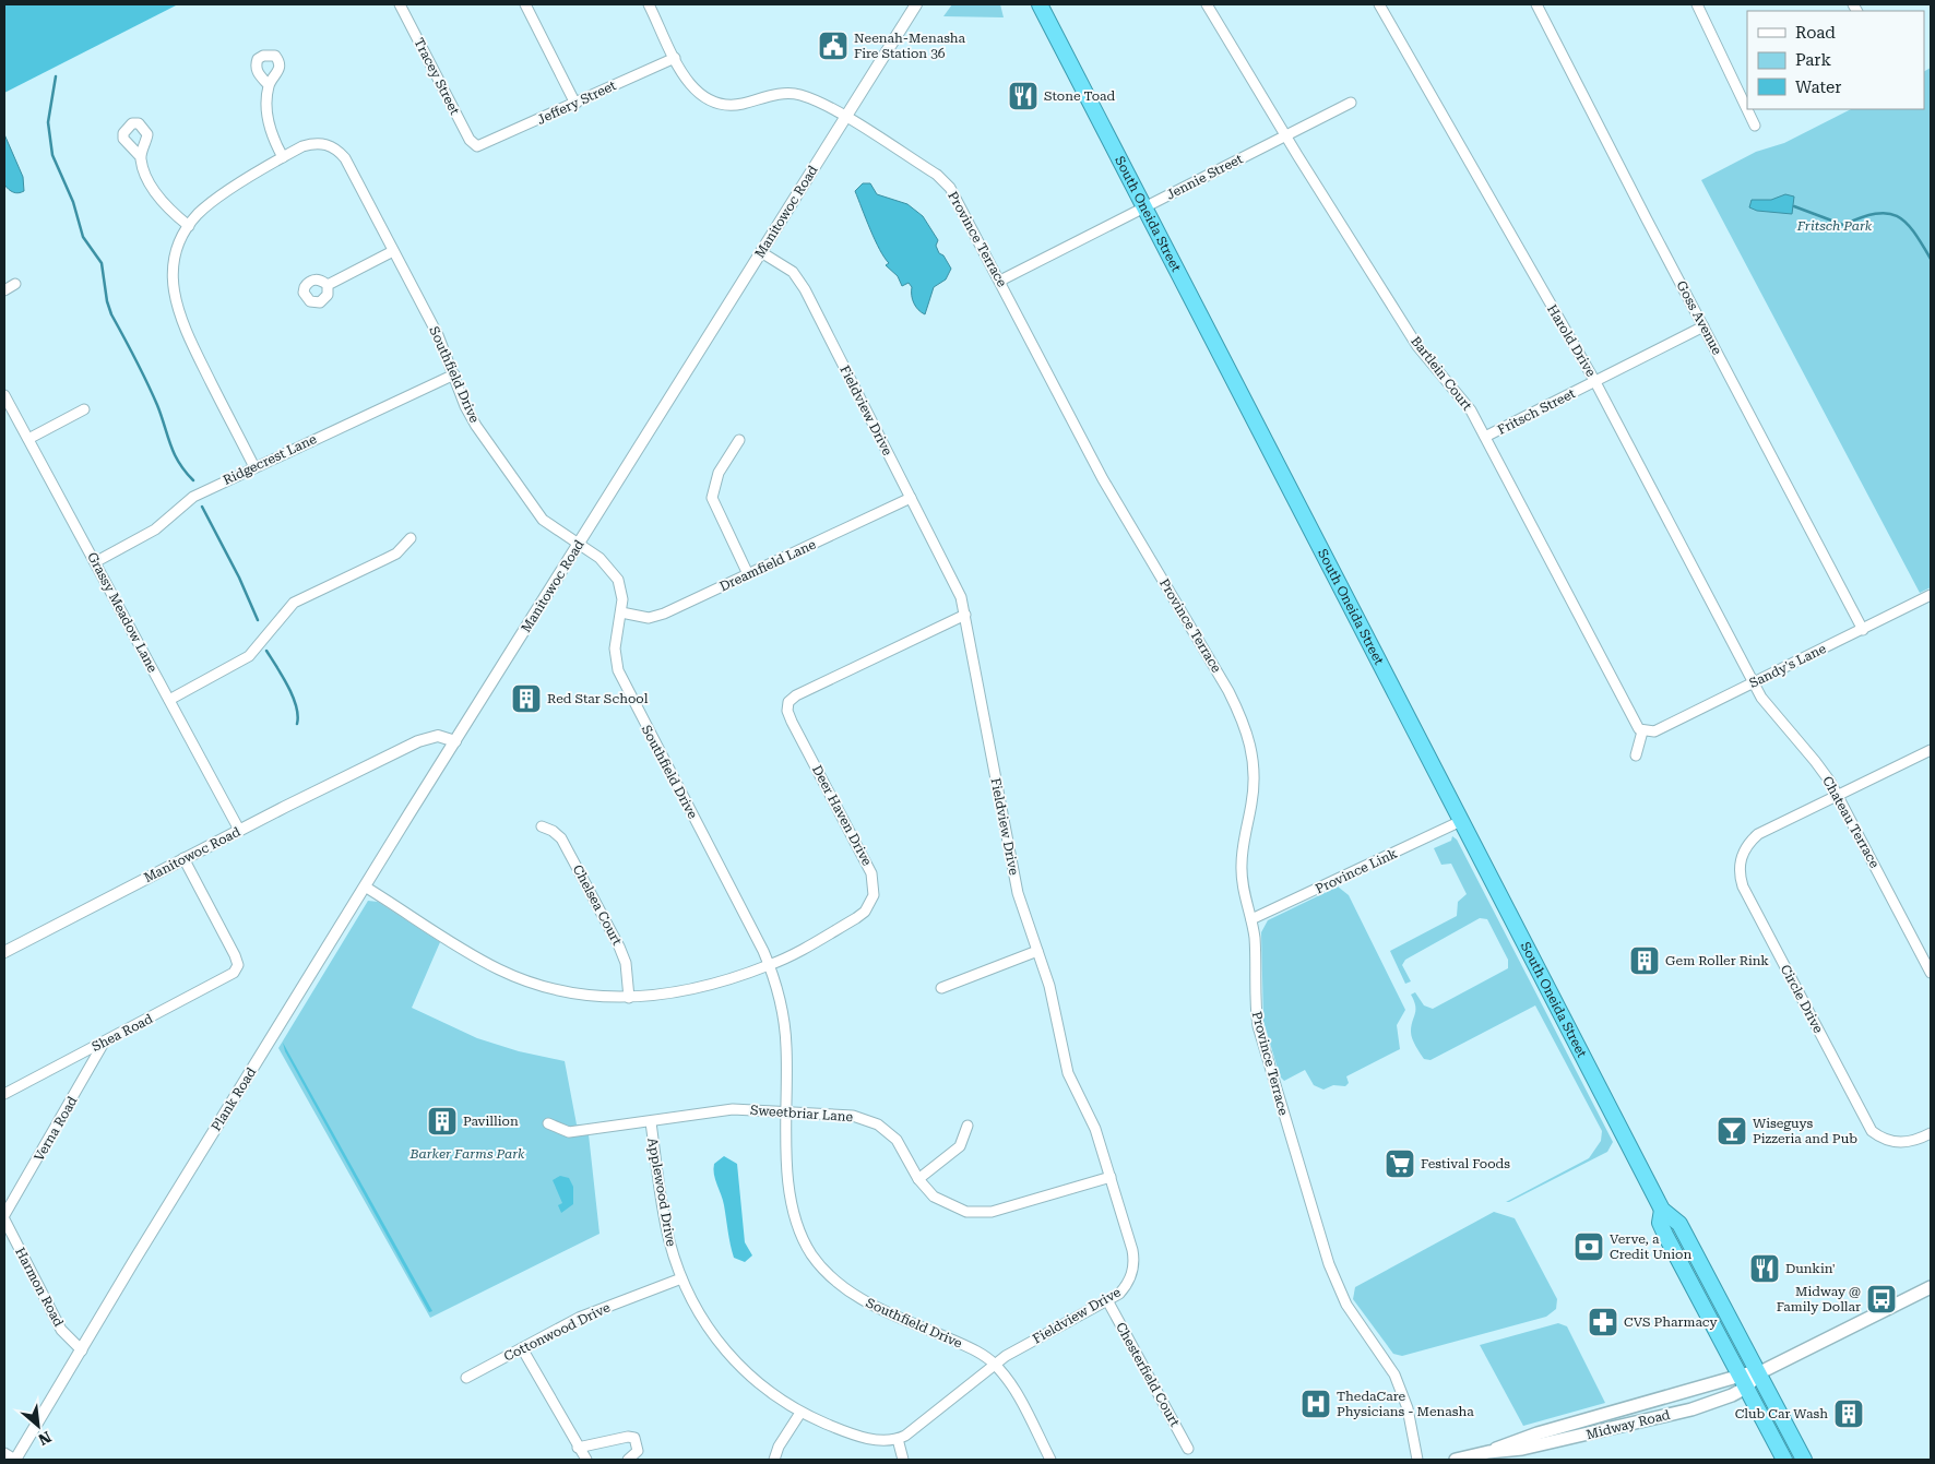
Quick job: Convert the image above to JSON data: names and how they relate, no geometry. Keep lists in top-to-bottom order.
{
  "streets": {
    "highway": ["South Oneida Street"],
    "main road": ["Midway Road"],
    "street": [
      "Tracey Street",
      "Jeffery Street",
      "Jennie Street",
      "Manitowoc Road",
      "Province Terrace",
      "Goss Avenue",
      "Harold Drive",
      "Bartlein Court",
      "Southfield Drive",
      "Fieldview Drive",
      "Fritsch Street",
      "Ridgecrest Lane",
      "Dreamfield Lane",
      "Grassy Meadow Lane",
      "Sandy's Lane",
      "Deer Haven Drive",
      "Chateau Terrace",
      "Province Link",
      "Chelsea Court",
      "Circle Drive",
      "Shea Road",
      "Plank Road",
      "Sweetbriar Lane",
      "Verna Road",
      "Applewood Drive",
      "Harmon Road",
      "Cottonwood Drive",
      "Chesterfield Court"
    ]
  },
  "crossings": [
    ["Tracey Street", "Jeffery Street"],
    ["Jeffery Street", "Province Terrace"],
    ["Jennie Street", "South Oneida Street"],
    ["Jennie Street", "Province Terrace"],
    ["Jennie Street", "Bartlein Court"],
    ["Manitowoc Road", "Province Terrace"],
    ["Manitowoc Road", "Southfield Drive"],
    ["Manitowoc Road", "Fieldview Drive"],
    ["Manitowoc Road", "Grassy Meadow Lane"],
    ["Manitowoc Road", "Shea Road"],
    ["Manitowoc Road", "Plank Road"],
    ["South Oneida Street", "Province Link"],
    ["South Oneida Street", "Midway Road"],
    ["Province Terrace", "Province Link"],
    ["Goss Avenue", "Fritsch Street"],
    ["Goss Avenue", "Sandy's Lane"],
    ["Harold Drive", "Fritsch Street"],
    ["Harold Drive", "Sandy's Lane"],
    ["Harold Drive", "Chateau Terrace"],
    ["Bartlein Court", "Fritsch Street"],
    ["Bartlein Court", "Sandy's Lane"],
    ["Southfield Drive", "Fieldview Drive"],
    ["Southfield Drive", "Ridgecrest Lane"],
    ["Southfield Drive", "Dreamfield Lane"],
    ["Southfield Drive", "Deer Haven Drive"],
    ["Southfield Drive", "Sweetbriar Lane"],
    ["Fieldview Drive", "Dreamfield Lane"],
    ["Fieldview Drive", "Deer Haven Drive"],
    ["Fieldview Drive", "Sweetbriar Lane"],
    ["Fieldview Drive", "Chesterfield Court"],
    ["Ridgecrest Lane", "Grassy Meadow Lane"],
    ["Sandy's Lane", "Chateau Terrace"],
    ["Deer Haven Drive", "Chelsea Court"],
    ["Deer Haven Drive", "Plank Road"],
    ["Chateau Terrace", "Circle Drive"],
    ["Shea Road", "Verna Road"],
    ["Plank Road", "Harmon Road"],
    ["Sweetbriar Lane", "Applewood Drive"],
    ["Verna Road", "Harmon Road"],
    ["Applewood Drive", "Cottonwood Drive"]
  ],
  "parks": ["Fritsch Park", "Barker Farms Park"],
  "places": {
    "public building": ["Neenah-Menasha Fire Station 36"],
    "restaurant": ["Stone Toad", "Dunkin'"],
    "building": [
      "Red Star School",
      "Gem Roller Rink",
      "Pavillion",
      "Club Car Wash"
    ],
    "bar": ["Wiseguys Pizzeria and Pub"],
    "supermarket": ["Festival Foods"],
    "bank": ["Verve, a Credit Union"],
    "bus stop": ["Midway @ Family Dollar"],
    "pharmacy": ["CVS Pharmacy"],
    "hospital": ["ThedaCare Physicians - Menasha"]
  },
  "legend": ["Road", "Park", "Water"],
  "north": "bottom right"
}
